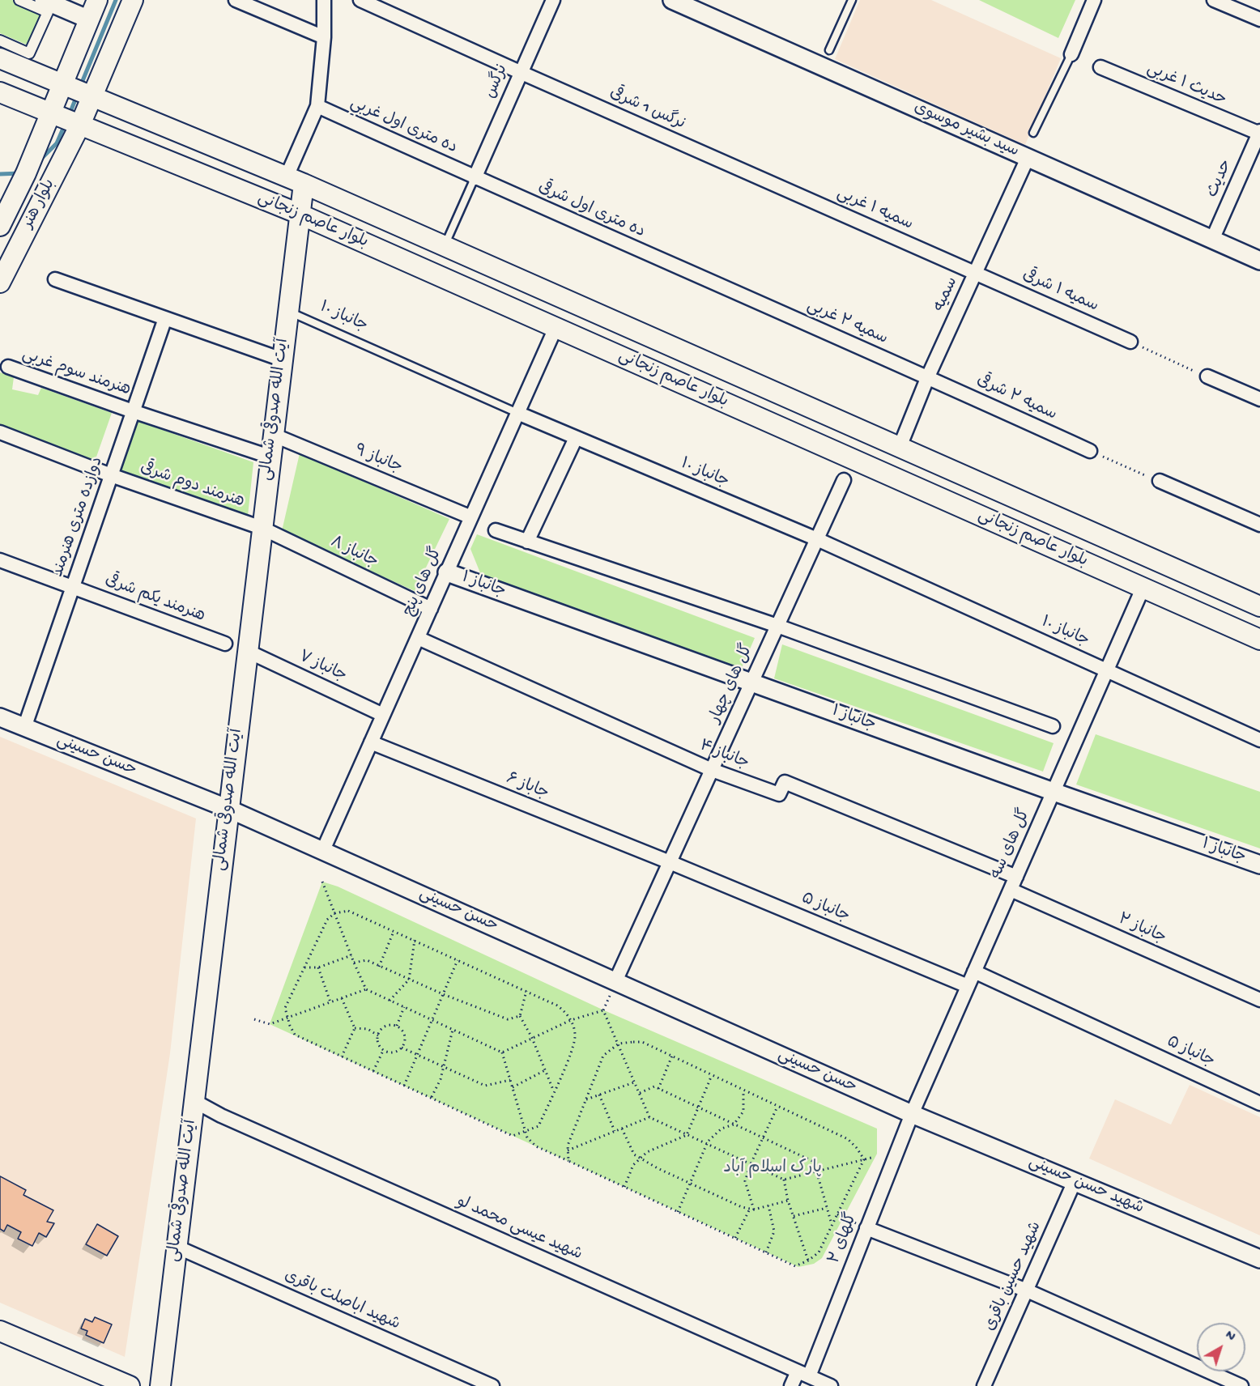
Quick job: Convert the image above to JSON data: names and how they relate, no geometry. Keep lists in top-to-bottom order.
{
  "streets": {
    "main road": ["بلوار هنر", "بلوار عاصم زنجانی", "آیت الله صدوقی شمالی"],
    "street": [
      "نرگس",
      "حدیث ۱ غربی",
      "نرگس 1 شرقی",
      "ده متری اول غربي",
      "سید بشیر موسوی",
      "حدیث",
      "سمیه ۱ غربی",
      "ده متری اول شرقی",
      "سمیه ۱ شرقی",
      "سمیه",
      "جانباز ۱۰",
      "سمیه ۲ غربی",
      "هنرمند سوم غربی",
      "سمیه ۲ شرقی",
      "جانباز ۹",
      "هنرمند دوم شرقی",
      "دوازده متری هنرمند",
      "جانباز ۸",
      "گل های پنج",
      "جانباز ۱",
      "هنرمند یکم شرقی",
      "جانباز ۷",
      "گل های چهار",
      "جانباز ۴",
      "حسن حسینی",
      "جاباز ۶",
      "گل های سه",
      "جانباز ۵",
      "جانباز ۲",
      "شهید حسن حسینی",
      "شهید عیسی محمد لو",
      "گلهای ۲",
      "شهید حسین باقری",
      "شهید اباصلت باقری"
    ]
  },
  "crossings": [
    ["نرگس", "نرگس 1 شرقی"],
    ["نرگس", "ده متری اول غربي"],
    ["نرگس", "ده متری اول شرقی"],
    ["حدیث ۱ غربی", "حدیث"],
    ["نرگس 1 شرقی", "سمیه ۱ غربی"],
    ["ده متری اول غربي", "ده متری اول شرقی"],
    ["سید بشیر موسوی", "حدیث"],
    ["سید بشیر موسوی", "سمیه"],
    ["بلوار هنر", "بلوار عاصم زنجانی"],
    ["سمیه ۱ غربی", "سمیه ۱ شرقی"],
    ["سمیه ۱ غربی", "سمیه"],
    ["ده متری اول شرقی", "سمیه ۲ غربی"],
    ["بلوار عاصم زنجانی", "سمیه"],
    ["بلوار عاصم زنجانی", "آیت الله صدوقی شمالی"],
    ["بلوار عاصم زنجانی", "گل های پنج"],
    ["بلوار عاصم زنجانی", "گل های سه"],
    ["سمیه ۱ شرقی", "سمیه"],
    ["سمیه", "سمیه ۲ غربی"],
    ["سمیه", "سمیه ۲ شرقی"],
    ["جانباز ۱۰", "آیت الله صدوقی شمالی"],
    ["جانباز ۱۰", "گل های پنج"],
    ["جانباز ۱۰", "گل های چهار"],
    ["جانباز ۱۰", "گل های سه"],
    ["سمیه ۲ غربی", "سمیه ۲ شرقی"],
    ["هنرمند سوم غربی", "آیت الله صدوقی شمالی"],
    ["هنرمند سوم غربی", "دوازده متری هنرمند"],
    ["آیت الله صدوقی شمالی", "جانباز ۹"],
    ["آیت الله صدوقی شمالی", "هنرمند دوم شرقی"],
    ["آیت الله صدوقی شمالی", "جانباز ۸"],
    ["آیت الله صدوقی شمالی", "جانباز ۷"],
    ["آیت الله صدوقی شمالی", "حسن حسینی"],
    ["آیت الله صدوقی شمالی", "شهید عیسی محمد لو"],
    ["آیت الله صدوقی شمالی", "شهید اباصلت باقری"],
    ["جانباز ۹", "گل های پنج"],
    ["هنرمند دوم شرقی", "دوازده متری هنرمند"],
    ["هنرمند دوم شرقی", "جانباز ۸"],
    ["دوازده متری هنرمند", "هنرمند یکم شرقی"],
    ["دوازده متری هنرمند", "حسن حسینی"],
    ["جانباز ۸", "گل های پنج"],
    ["گل های پنج", "جانباز ۱"],
    ["گل های پنج", "جانباز ۷"],
    ["گل های پنج", "جانباز ۴"],
    ["گل های پنج", "حسن حسینی"],
    ["گل های پنج", "جاباز ۶"],
    ["جانباز ۱", "گل های چهار"],
    ["جانباز ۱", "گل های سه"],
    ["گل های چهار", "جانباز ۴"],
    ["گل های چهار", "حسن حسینی"],
    ["گل های چهار", "جاباز ۶"],
    ["گل های چهار", "جانباز ۵"],
    ["جانباز ۴", "گل های سه"],
    ["حسن حسینی", "گل های سه"],
    ["حسن حسینی", "شهید حسن حسینی"],
    ["حسن حسینی", "گلهای ۲"],
    ["جاباز ۶", "جانباز ۵"],
    ["گل های سه", "جانباز ۵"],
    ["گل های سه", "جانباز ۲"],
    ["گل های سه", "شهید حسن حسینی"],
    ["گل های سه", "گلهای ۲"],
    ["شهید حسن حسینی", "گلهای ۲"],
    ["شهید حسن حسینی", "شهید حسین باقری"],
    ["شهید عیسی محمد لو", "گلهای ۲"]
  ],
  "parks": ["پارک اسلام آباد"],
  "north": "top right"
}
